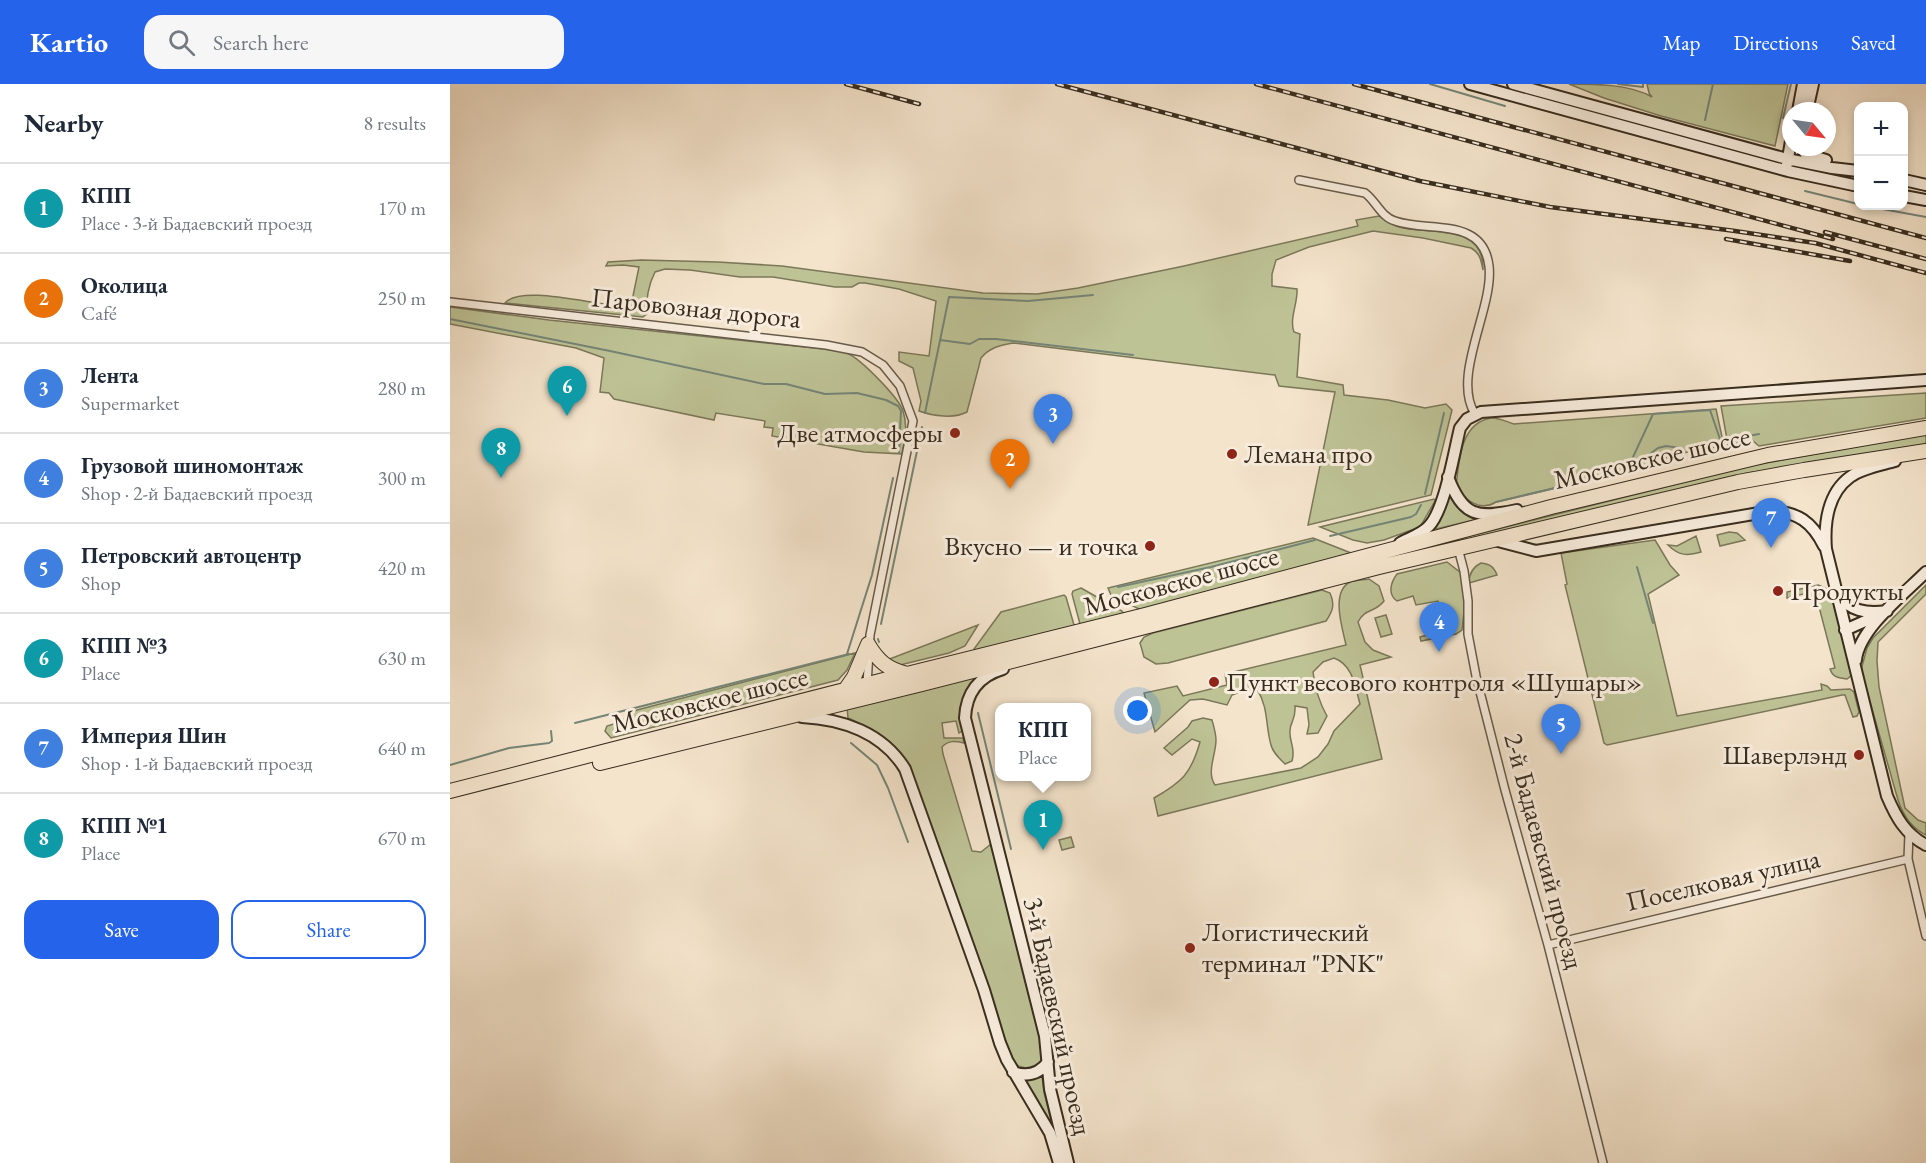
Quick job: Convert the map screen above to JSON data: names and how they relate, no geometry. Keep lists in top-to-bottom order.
{
  "streets": {
    "highway": ["Московское шоссе"],
    "street": [
      "Паровозная дорога",
      "2-й Бадаевский проезд",
      "Поселковая улица",
      "3-й Бадаевский проезд"
    ]
  },
  "crossings": [
    ["Московское шоссе", "2-й Бадаевский проезд"],
    ["Московское шоссе", "3-й Бадаевский проезд"],
    ["2-й Бадаевский проезд", "Поселковая улица"]
  ],
  "places": [
    "Две атмосферы",
    "Лемана про",
    "Вкусно — и точка",
    "Продукты",
    "Пункт весового контроля «Шушары»",
    "Шаверлэнд",
    "Логистический терминал \"PNK\""
  ],
  "north": "bottom right",
  "page": {
    "header": "Kartio",
    "search": "Search here",
    "nav": ["Map", "Directions", "Saved"],
    "heading": ["Nearby", "8 results"],
    "map_buttons": ["+", "−"],
    "list": [
      {
        "mark": "1",
        "name": "КПП",
        "note": "Place · 3-й Бадаевский проезд",
        "value": "170 m"
      },
      {
        "mark": "2",
        "name": "Околица",
        "note": "Café",
        "value": "250 m"
      },
      {
        "mark": "3",
        "name": "Лента",
        "note": "Supermarket",
        "value": "280 m"
      },
      {
        "mark": "4",
        "name": "Грузовой шиномонтаж",
        "note": "Shop · 2-й Бадаевский проезд",
        "value": "300 m"
      },
      {
        "mark": "5",
        "name": "Петровский автоцентр",
        "note": "Shop",
        "value": "420 m"
      },
      {
        "mark": "6",
        "name": "КПП №3",
        "note": "Place",
        "value": "630 m"
      },
      {
        "mark": "7",
        "name": "Империя Шин",
        "note": "Shop · 1-й Бадаевский проезд",
        "value": "640 m"
      },
      {
        "mark": "8",
        "name": "КПП №1",
        "note": "Place",
        "value": "670 m"
      }
    ],
    "pins": [
      "6",
      "3",
      "8",
      "2",
      "7",
      "4",
      "5",
      "1"
    ],
    "popup": ["КПП", "Place"],
    "buttons": ["Save", "Share"]
  }
}
